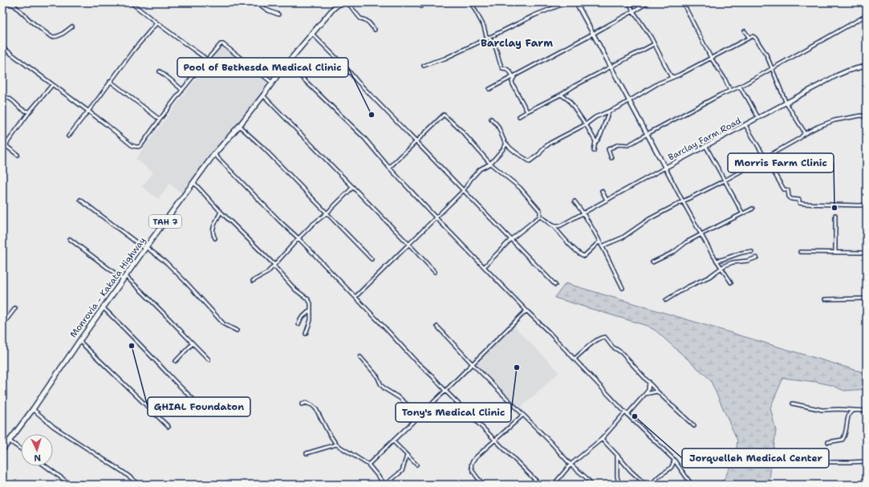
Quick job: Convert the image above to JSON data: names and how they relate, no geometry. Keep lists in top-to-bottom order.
{
  "streets": {
    "highway": ["TAH 7", "Monrovia - Kakata Highway"],
    "street": ["Barclay Farm Road"]
  },
  "districts": ["Barclay Farm"],
  "places": [
    "Pool of Bethesda Medical Clinic",
    "Morris Farm Clinic",
    "GHIAL Foundaton",
    "Tony's Medical Clinic",
    "Jorquelleh Medical Center"
  ],
  "north": "bottom"
}
